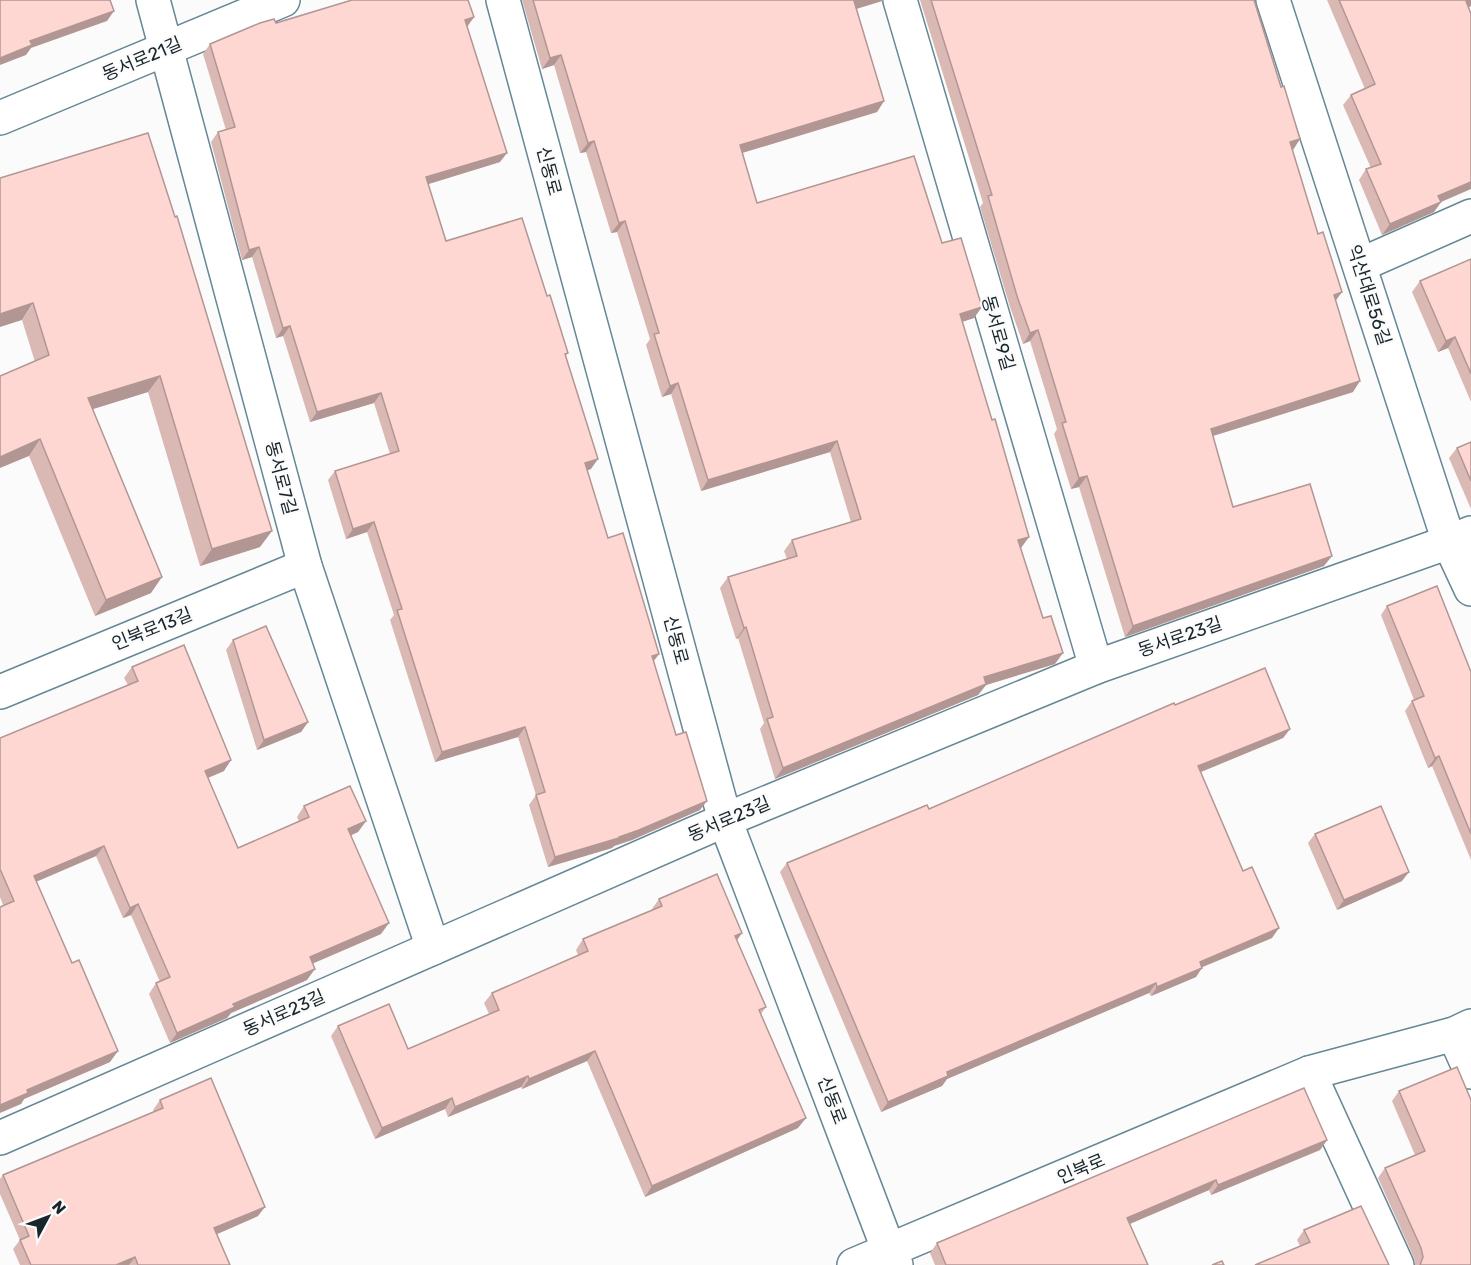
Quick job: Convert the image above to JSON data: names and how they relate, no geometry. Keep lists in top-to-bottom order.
{
  "streets": {
    "street": [
      "동서로21길",
      "신동로",
      "익산대로56길",
      "동서로9길",
      "동서로7길",
      "인북로13길",
      "동서로23길",
      "인북로"
    ]
  },
  "crossings": [
    ["동서로21길", "동서로7길"],
    ["신동로", "동서로23길"],
    ["신동로", "인북로"],
    ["익산대로56길", "동서로23길"],
    ["동서로9길", "동서로23길"],
    ["동서로7길", "인북로13길"],
    ["동서로7길", "동서로23길"]
  ],
  "north": "top right"
}
